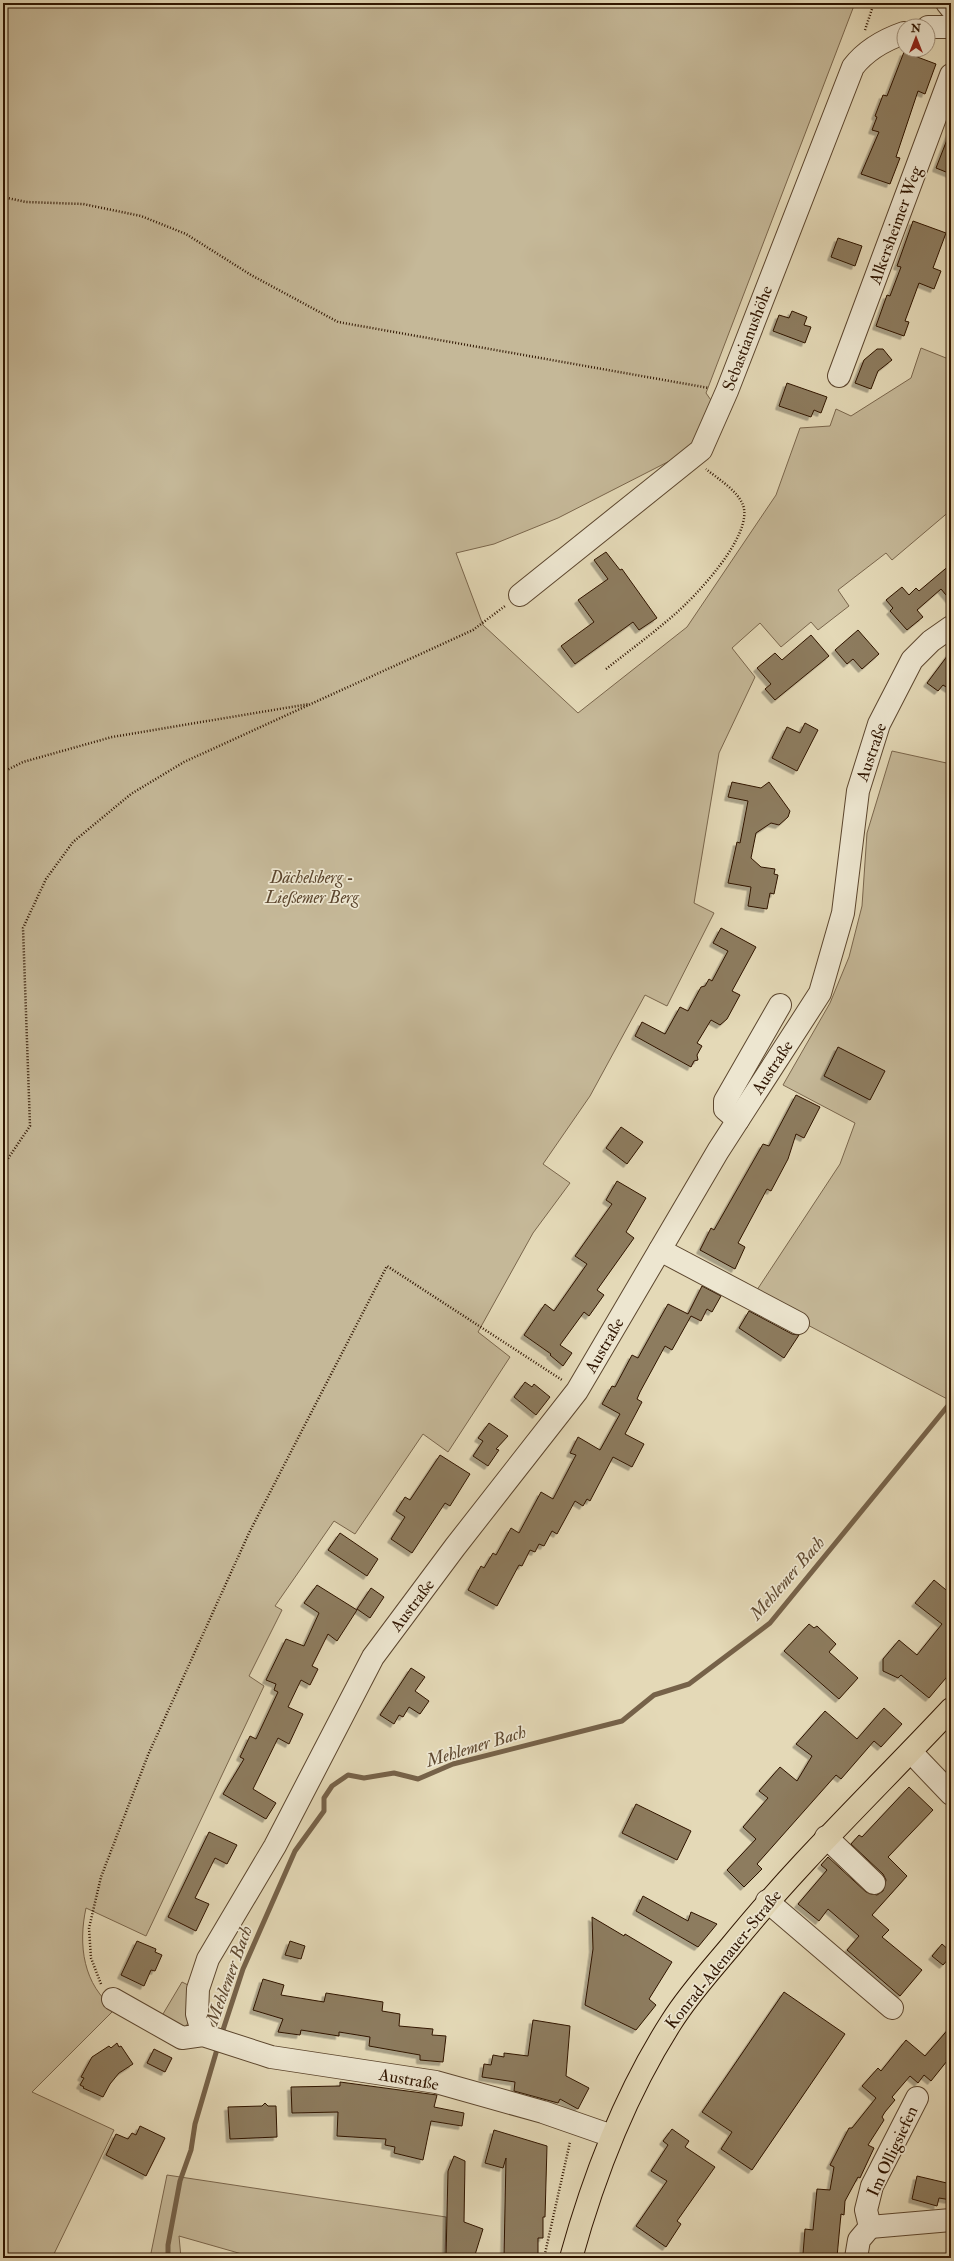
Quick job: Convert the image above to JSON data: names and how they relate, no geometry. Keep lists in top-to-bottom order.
{
  "streets": {
    "main road": ["Konrad-Adenauer-Straße"],
    "street": [
      "Alkersheimer Weg",
      "Sebastianushöhe",
      "Austraße",
      "Im Olligsiefen"
    ]
  },
  "crossings": [
    ["Austraße", "Konrad-Adenauer-Straße"]
  ],
  "water": ["Mehlemer Bach"],
  "parks": ["Dächelsberg - Ließemer Berg"],
  "north": "top"
}
